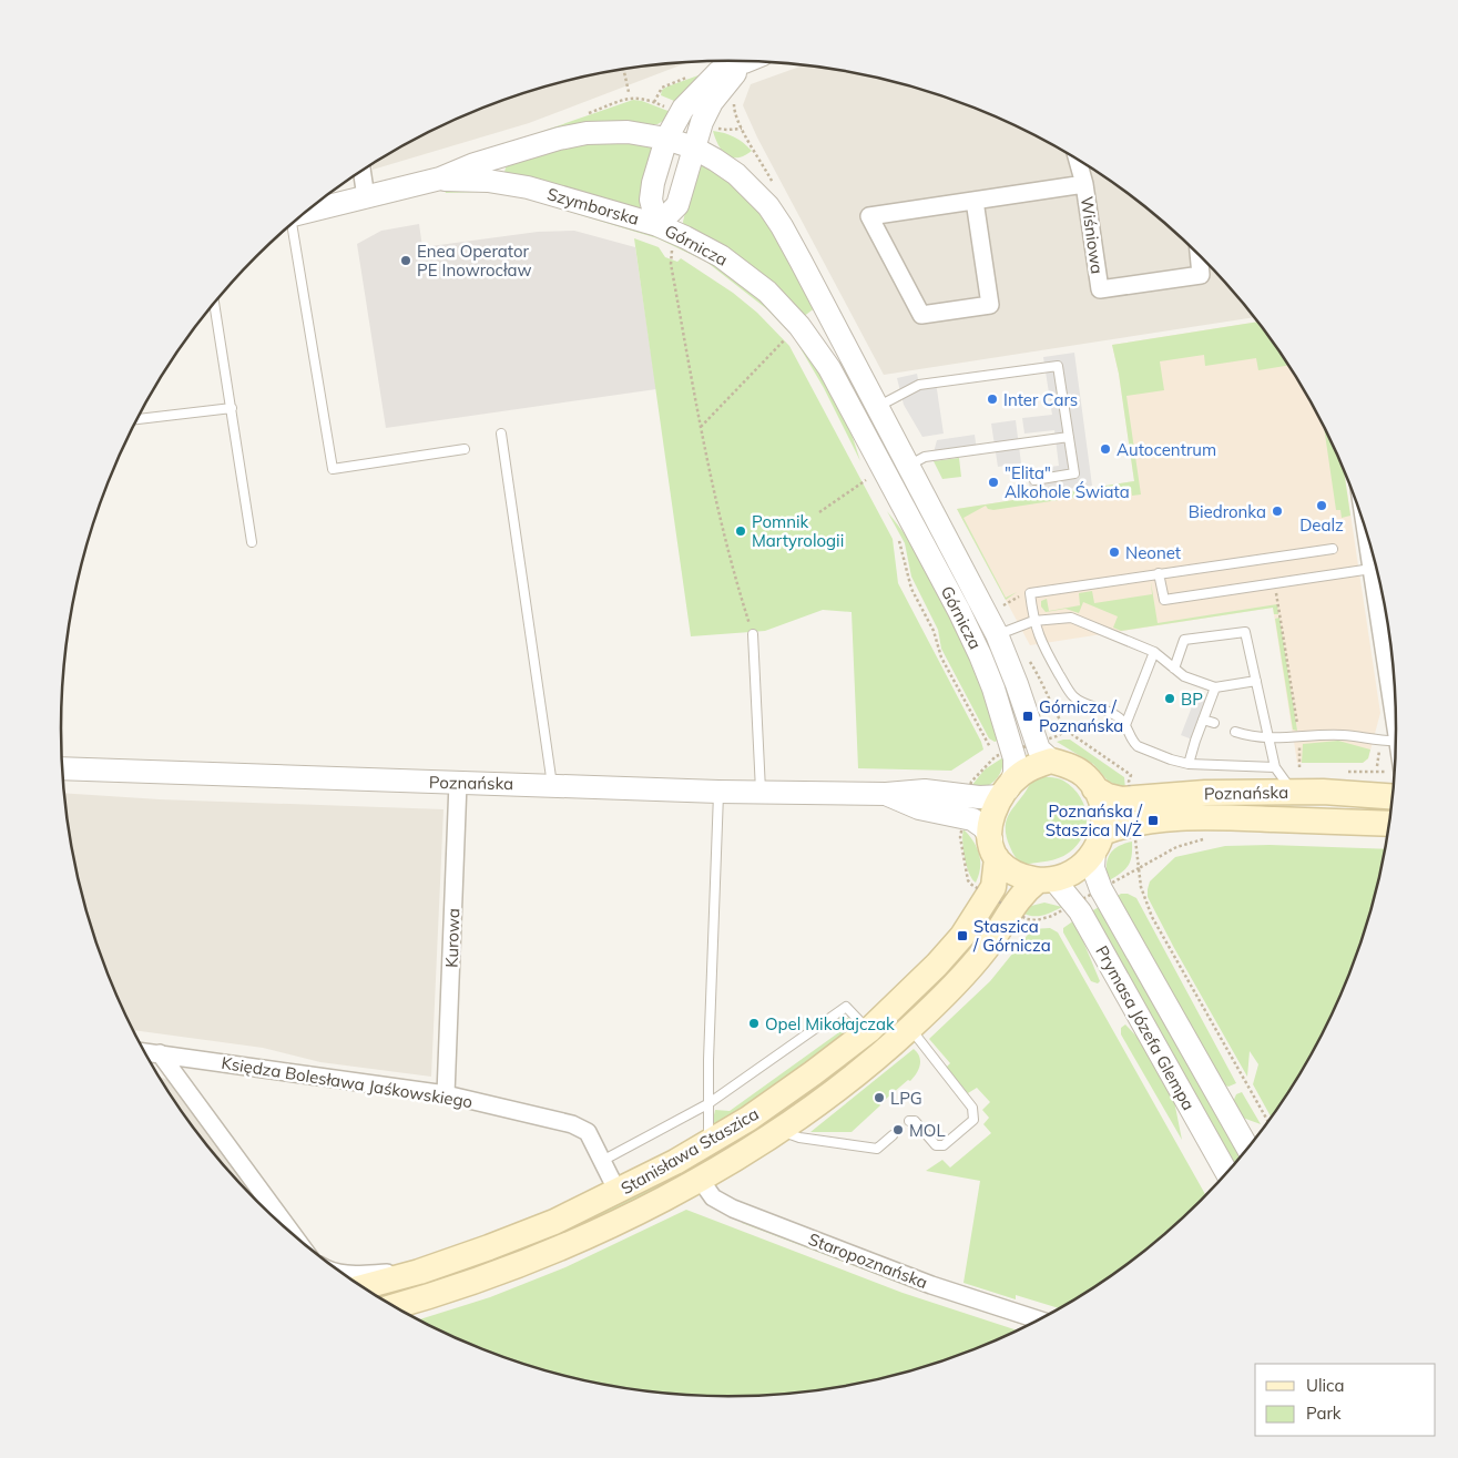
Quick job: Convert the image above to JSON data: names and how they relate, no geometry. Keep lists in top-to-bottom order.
{
  "streets": {
    "main road": ["Poznańska", "Stanisława Staszica"],
    "street": [
      "Szymborska",
      "Wiśniowa",
      "Górnicza",
      "Kurowa",
      "Prymasa Józefa Glempa",
      "Księdza Bolesława Jaśkowskiego",
      "Staropoznańska"
    ]
  },
  "crossings": [
    ["Szymborska", "Górnicza"],
    ["Górnicza", "Poznańska"],
    ["Górnicza", "Prymasa Józefa Glempa"],
    ["Górnicza", "Stanisława Staszica"],
    ["Poznańska", "Kurowa"],
    ["Poznańska", "Prymasa Józefa Glempa"],
    ["Poznańska", "Stanisława Staszica"],
    ["Kurowa", "Księdza Bolesława Jaśkowskiego"],
    ["Prymasa Józefa Glempa", "Stanisława Staszica"],
    ["Księdza Bolesława Jaśkowskiego", "Stanisława Staszica"],
    ["Stanisława Staszica", "Staropoznańska"]
  ],
  "places": {
    "other": [
      "Enea Operator PE Inowrocław",
      "Inter Cars",
      "Autocentrum",
      "\"Elita\" Alkohole Świata",
      "Dealz",
      "Biedronka",
      "Pomnik Martyrologii",
      "Neonet",
      "BP",
      "Opel Mikołajczak",
      "LPG",
      "MOL"
    ],
    "transit": ["Górnicza / Poznańska", "Poznańska / Staszica N/Ż", "Staszica / Górnicza"]
  },
  "legend": ["Ulica", "Park"]
}
